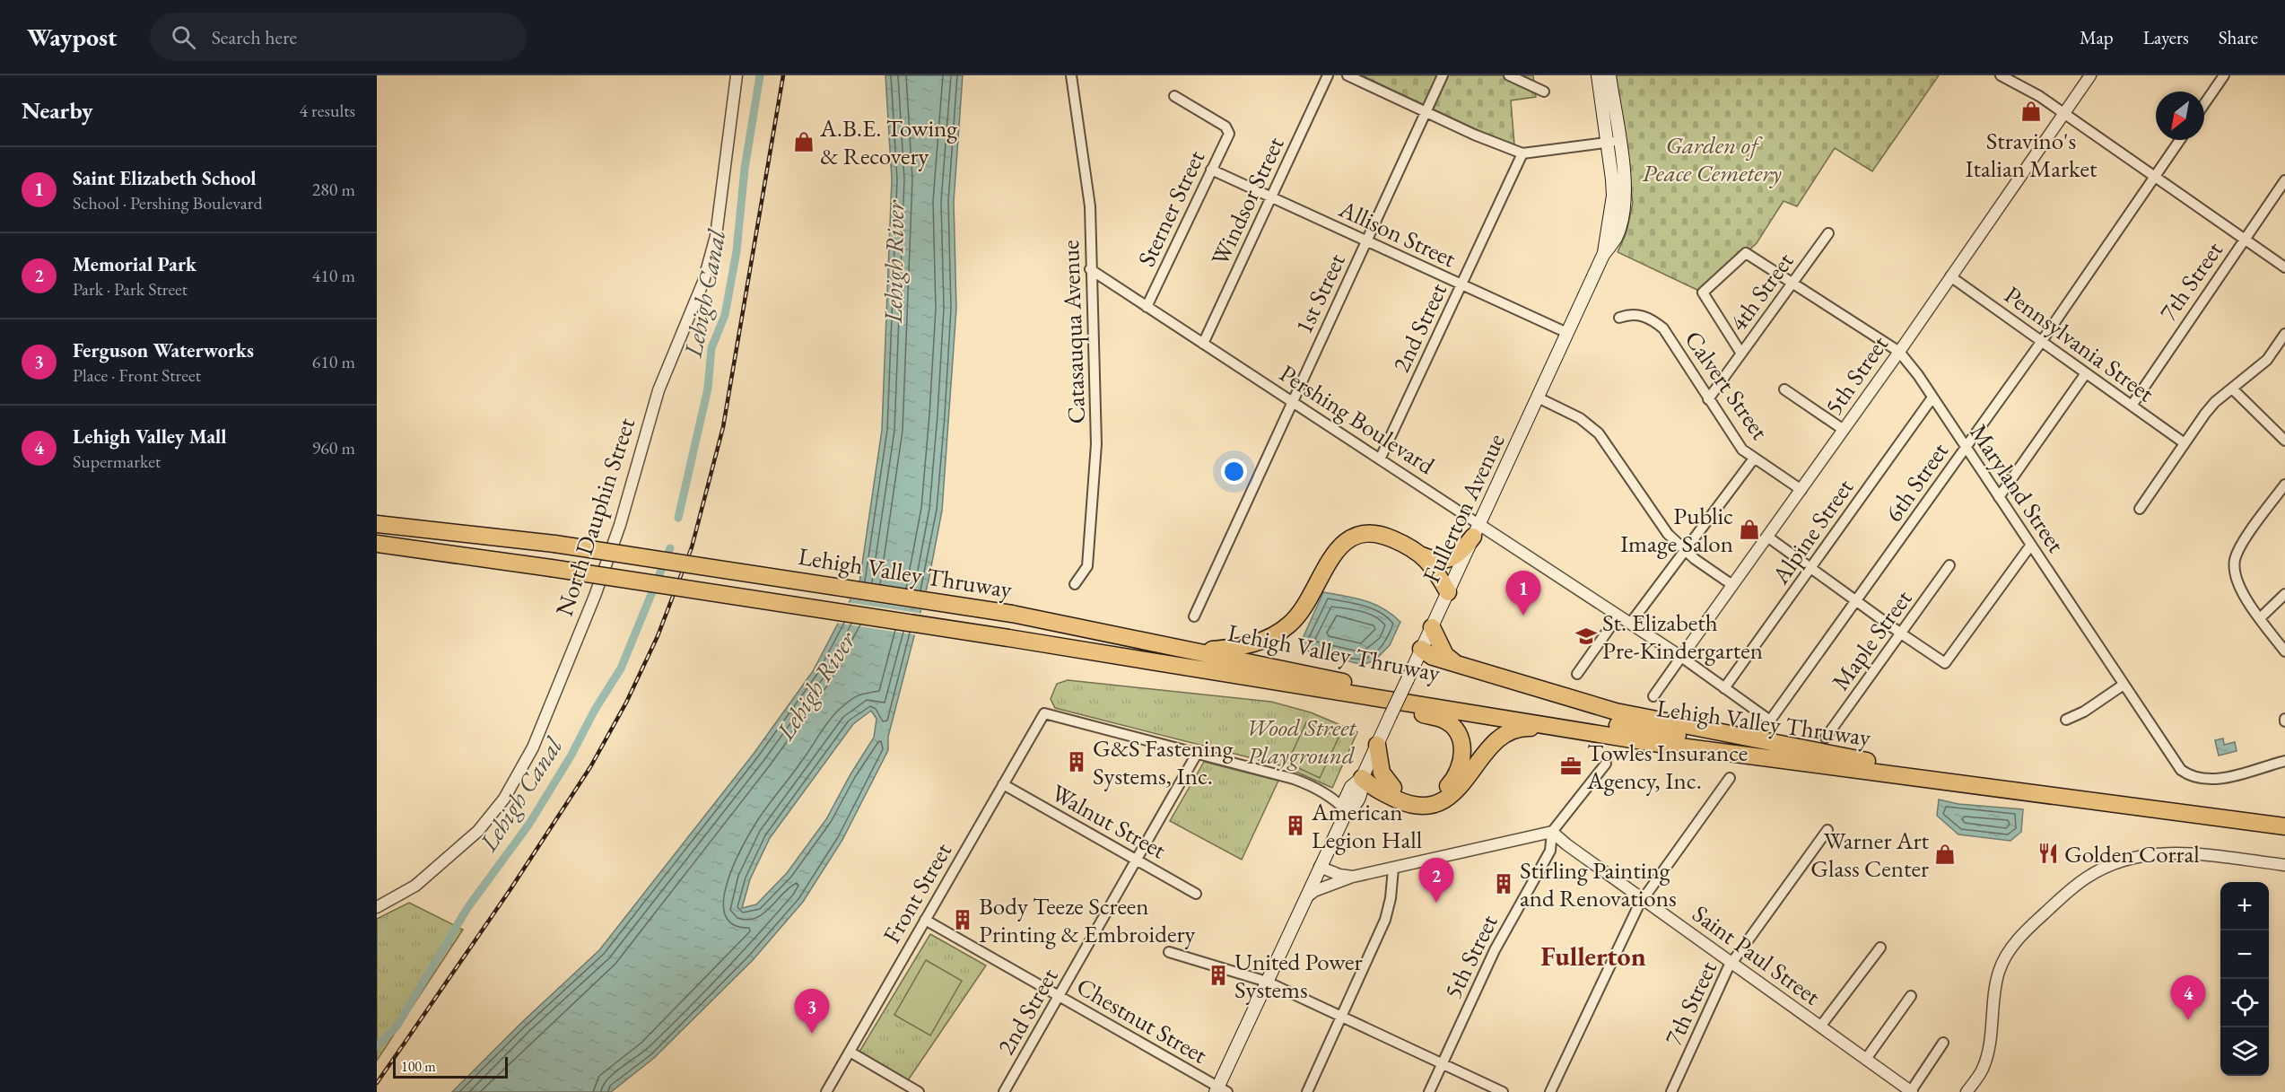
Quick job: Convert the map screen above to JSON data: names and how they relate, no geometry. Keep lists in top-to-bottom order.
{
  "streets": {
    "highway": ["Lehigh Valley Thruway"],
    "main road": ["Fullerton Avenue"],
    "street": [
      "Windsor Street",
      "Sterner Street",
      "Allison Street",
      "7th Street",
      "4th Street",
      "1st Street",
      "2nd Street",
      "Catasauqua Avenue",
      "Pennsylvania Street",
      "5th Street",
      "Calvert Street",
      "Pershing Boulevard",
      "6th Street",
      "Maryland Street",
      "North Dauphin Street",
      "Alpine Street",
      "Maple Street",
      "Walnut Street",
      "Front Street",
      "Saint Paul Street",
      "Chestnut Street"
    ]
  },
  "crossings": [
    ["Windsor Street", "Allison Street"],
    ["Windsor Street", "Pershing Boulevard"],
    ["Sterner Street", "Allison Street"],
    ["Sterner Street", "Pershing Boulevard"],
    ["Allison Street", "1st Street"],
    ["Allison Street", "2nd Street"],
    ["Allison Street", "Fullerton Avenue"],
    ["7th Street", "Pennsylvania Street"],
    ["7th Street", "Saint Paul Street"],
    ["4th Street", "Calvert Street"],
    ["4th Street", "Maryland Street"],
    ["1st Street", "Pershing Boulevard"],
    ["2nd Street", "Pershing Boulevard"],
    ["2nd Street", "Walnut Street"],
    ["2nd Street", "Front Street"],
    ["2nd Street", "Chestnut Street"],
    ["Catasauqua Avenue", "Pershing Boulevard"],
    ["Pennsylvania Street", "5th Street"],
    ["Pennsylvania Street", "6th Street"],
    ["5th Street", "Calvert Street"],
    ["5th Street", "Pershing Boulevard"],
    ["5th Street", "Maryland Street"],
    ["5th Street", "Saint Paul Street"],
    ["Pershing Boulevard", "Fullerton Avenue"],
    ["6th Street", "Maryland Street"],
    ["6th Street", "Alpine Street"],
    ["Maryland Street", "Alpine Street"],
    ["Fullerton Avenue", "Chestnut Street"],
    ["Walnut Street", "Front Street"],
    ["Front Street", "Chestnut Street"]
  ],
  "districts": ["Fullerton"],
  "water": ["Lehigh River", "Lehigh Canal"],
  "parks": ["Garden of Peace Cemetery", "Wood Street Playground"],
  "places": {
    "shop": [
      "Stravino's Italian Market",
      "A.B.E. Towing & Recovery",
      "Public Image Salon",
      "Warner Art Glass Center"
    ],
    "school or university": ["St. Elizabeth Pre-Kindergarten"],
    "building": [
      "G&S Fastening Systems, Inc.",
      "American Legion Hall",
      "Stirling Painting and Renovations",
      "Body Teeze Screen Printing & Embroidery",
      "United Power Systems"
    ],
    "office": ["Towles Insurance Agency, Inc."],
    "restaurant": ["Golden Corral"]
  },
  "scale_bar": "100 m",
  "north": "bottom left",
  "page": {
    "header": "Waypost",
    "search": "Search here",
    "nav": ["Map", "Layers", "Share"],
    "heading": ["Nearby", "4 results"],
    "list": [
      {
        "mark": "1",
        "name": "Saint Elizabeth School",
        "note": "School · Pershing Boulevard",
        "value": "280 m"
      },
      {
        "mark": "2",
        "name": "Memorial Park",
        "note": "Park · Park Street",
        "value": "410 m"
      },
      {
        "mark": "3",
        "name": "Ferguson Waterworks",
        "note": "Place · Front Street",
        "value": "610 m"
      },
      {
        "mark": "4",
        "name": "Lehigh Valley Mall",
        "note": "Supermarket",
        "value": "960 m"
      }
    ],
    "pins": [
      "1",
      "2",
      "4",
      "3"
    ],
    "map_buttons": ["+", "−"],
    "scale": "100 m"
  }
}
